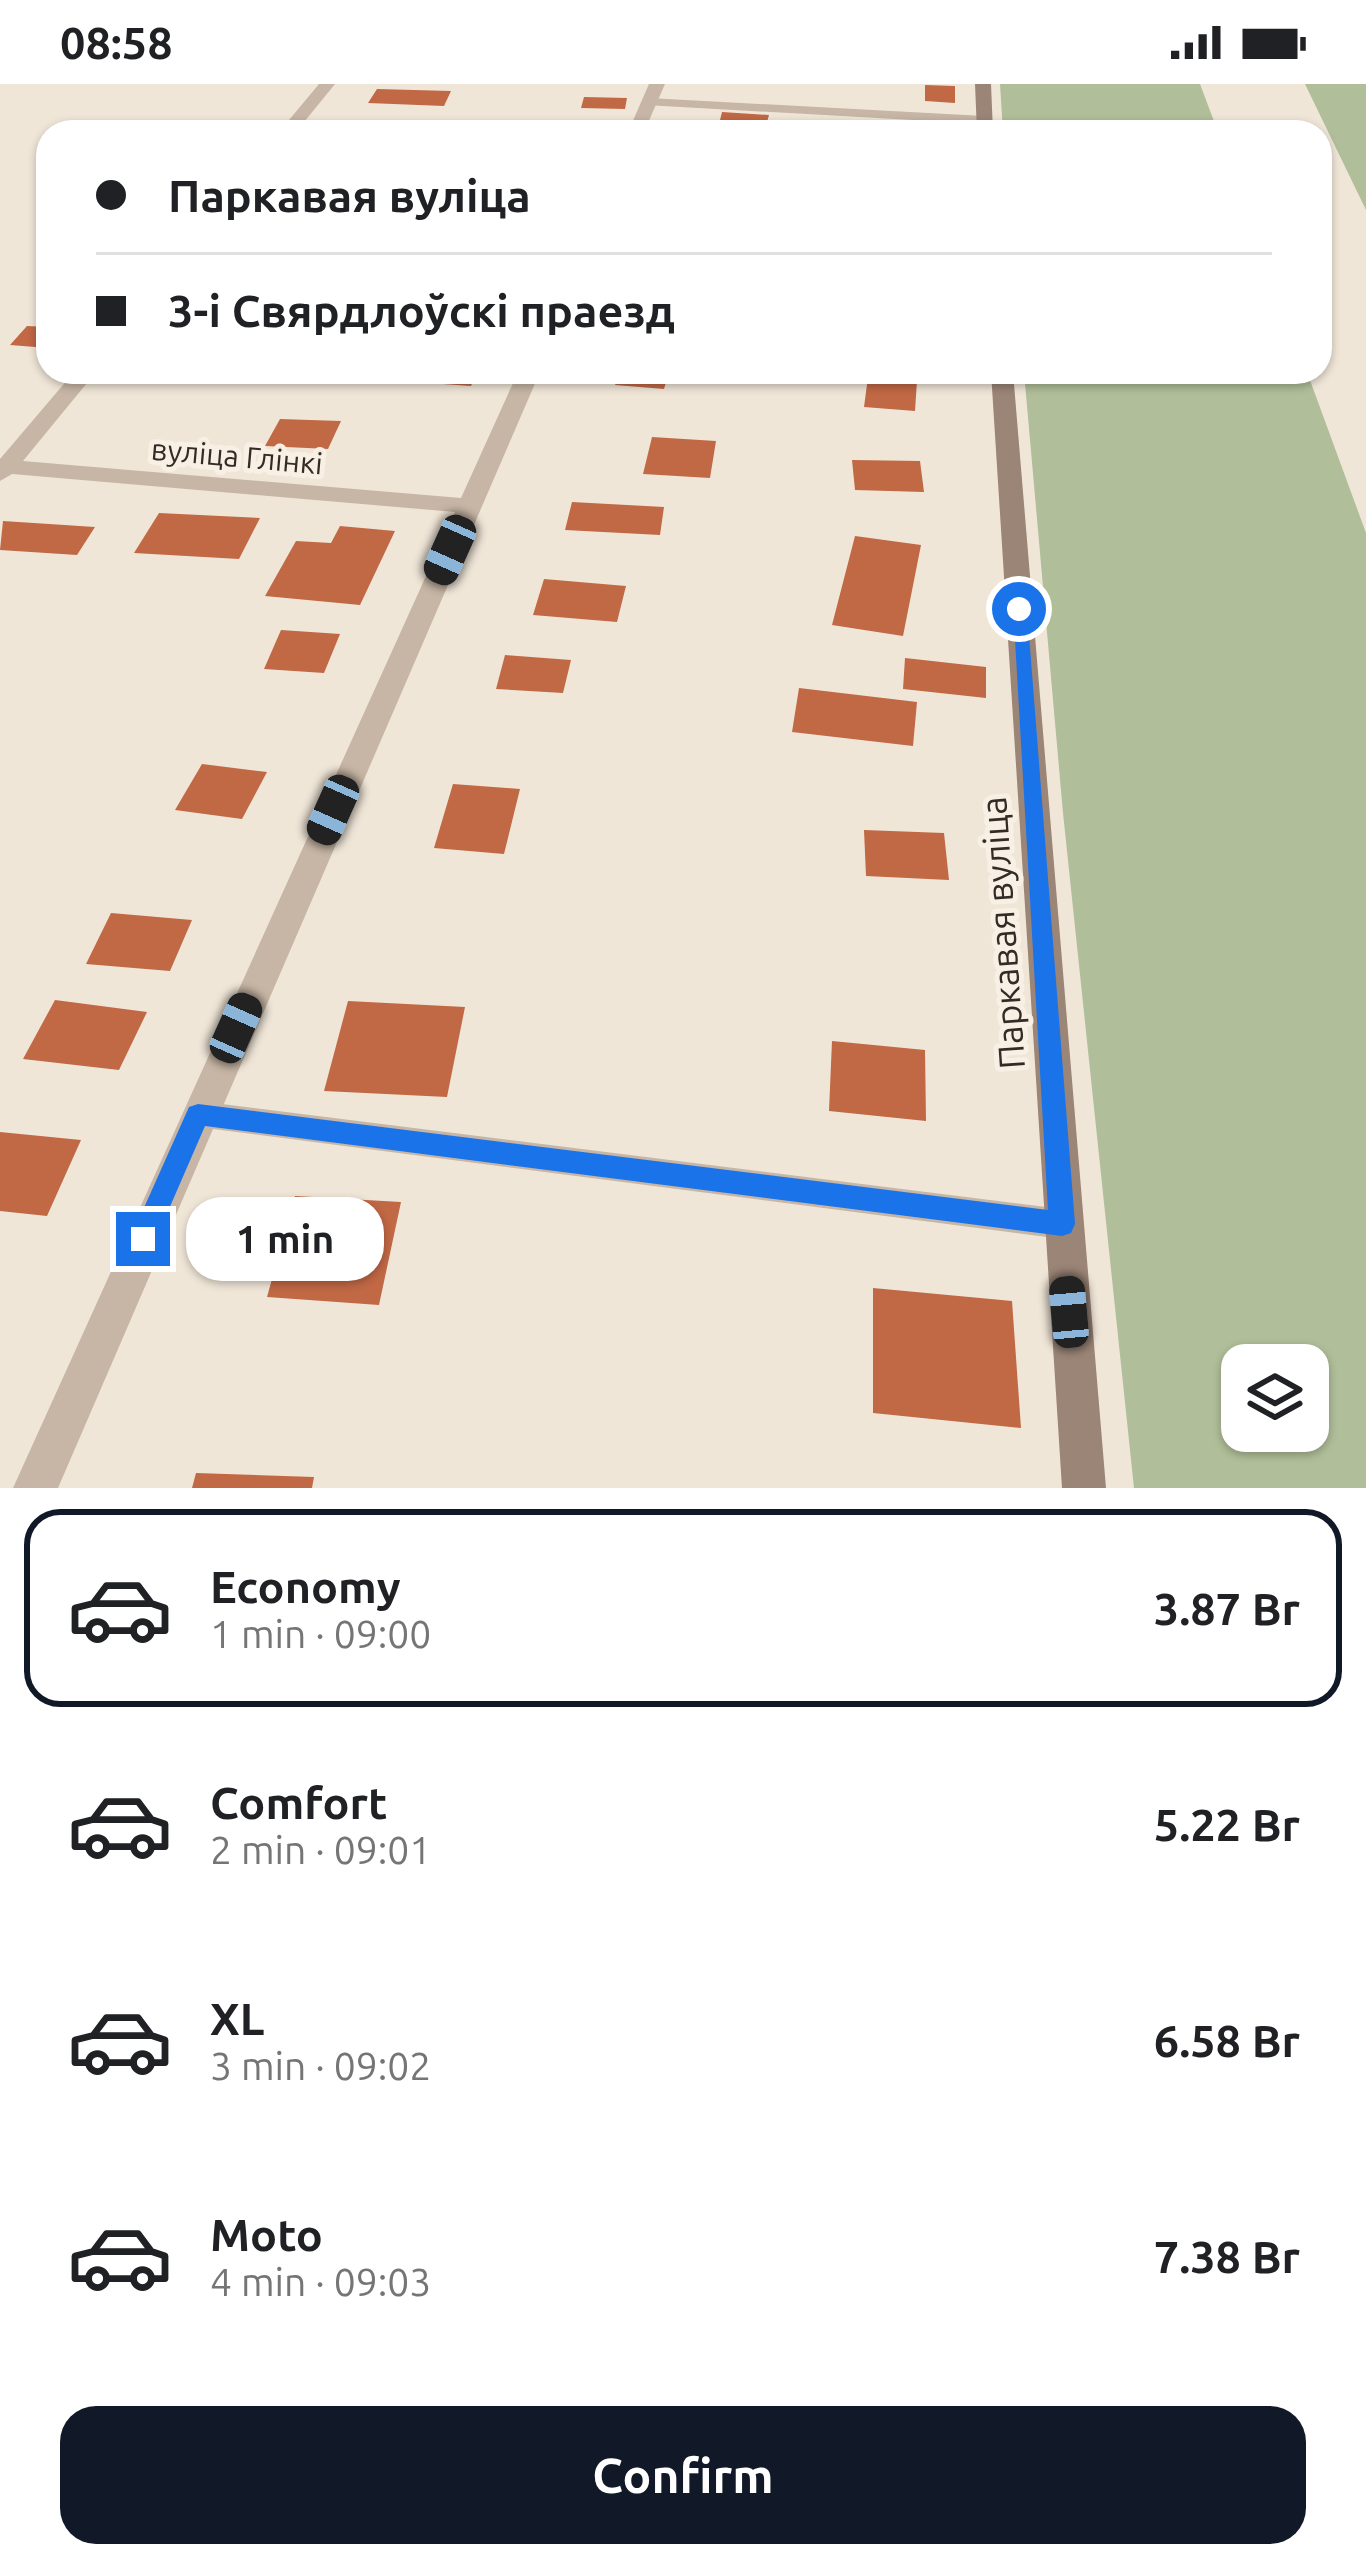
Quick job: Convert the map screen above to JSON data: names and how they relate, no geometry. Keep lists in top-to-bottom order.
{
  "streets": {
    "street": ["вуліца Глінкі", "Паркавая вуліца"]
  },
  "page": {
    "status": "08:58",
    "banner": ["Паркавая вуліца", "3-і Свярдлоўскі праезд"],
    "bubble": "1 min",
    "list": [
      {
        "name": "Economy",
        "note": "1 min · 09:00",
        "value": "3.87 Br"
      },
      {
        "name": "Comfort",
        "note": "2 min · 09:01",
        "value": "5.22 Br"
      },
      {
        "name": "XL",
        "note": "3 min · 09:02",
        "value": "6.58 Br"
      },
      {
        "name": "Moto",
        "note": "4 min · 09:03",
        "value": "7.38 Br"
      }
    ],
    "buttons": "Confirm"
  }
}
